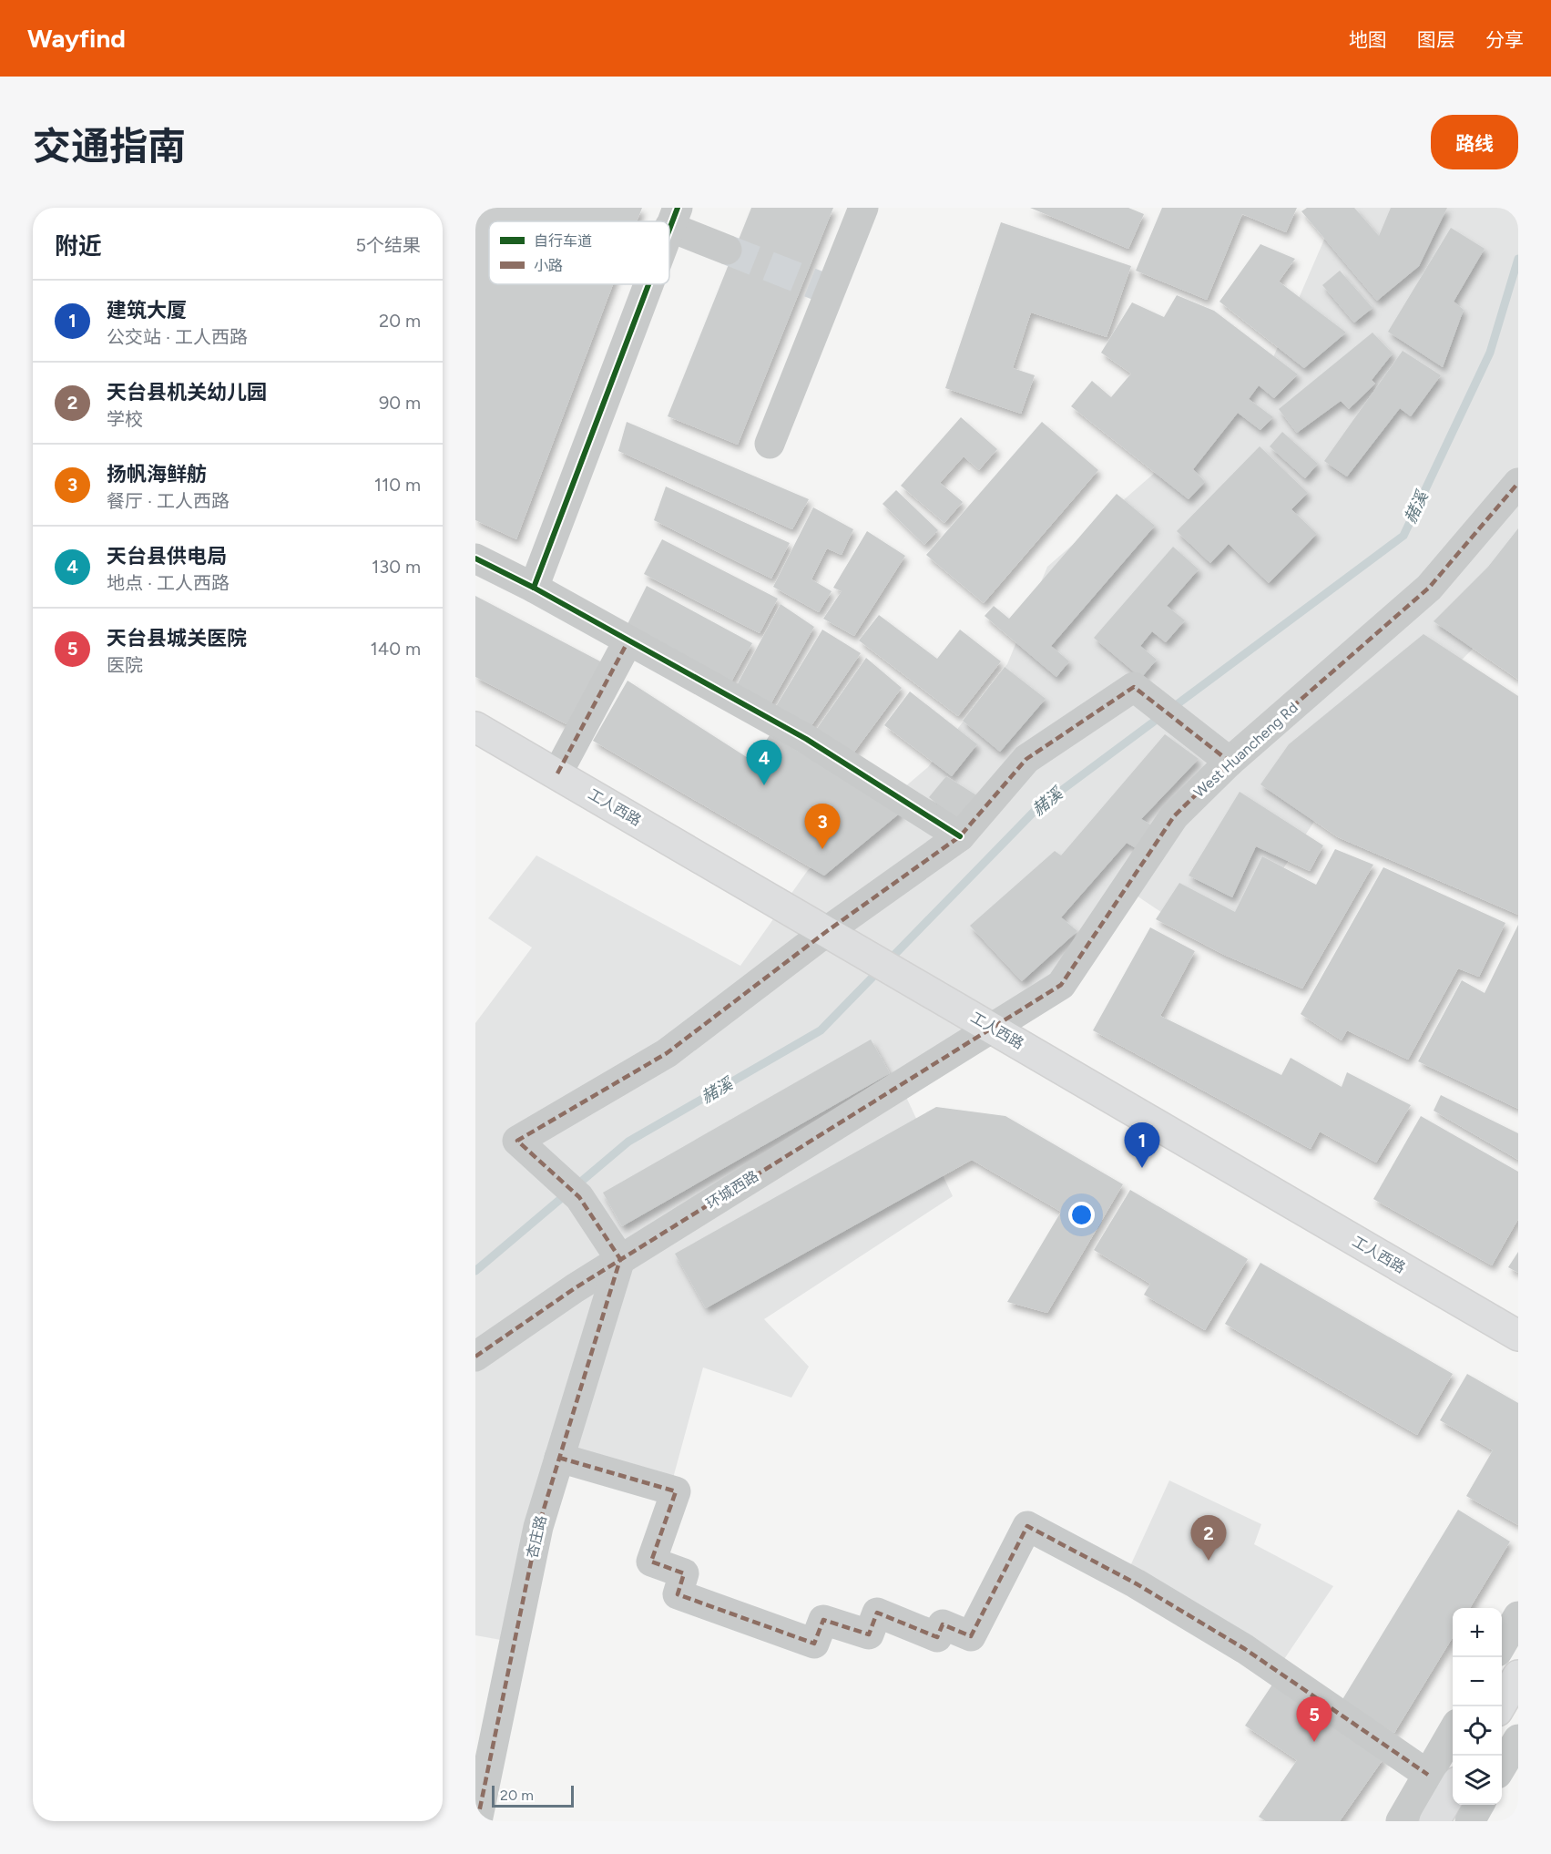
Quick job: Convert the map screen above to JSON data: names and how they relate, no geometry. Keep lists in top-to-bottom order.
{
  "streets": {
    "main road": ["工人西路"],
    "street": ["West Huancheng Rd", "环城西路", "杏庄路"]
  },
  "crossings": [
    ["West Huancheng Rd", "工人西路"],
    ["West Huancheng Rd", "环城西路"],
    ["工人西路", "环城西路"],
    ["环城西路", "杏庄路"]
  ],
  "water": ["赭溪"],
  "legend": ["自行车道", "小路"],
  "scale_bar": "20 m",
  "page": {
    "header": "Wayfind",
    "nav": ["地图", "图层", "分享"],
    "title": "交通指南",
    "buttons": "路线",
    "heading": ["附近", "5个结果"],
    "list": [
      {
        "mark": "1",
        "name": "建筑大厦",
        "note": "公交站 · 工人西路",
        "value": "20 m"
      },
      {
        "mark": "2",
        "name": "天台县机关幼儿园",
        "note": "学校",
        "value": "90 m"
      },
      {
        "mark": "3",
        "name": "扬帆海鲜舫",
        "note": "餐厅 · 工人西路",
        "value": "110 m"
      },
      {
        "mark": "4",
        "name": "天台县供电局",
        "note": "地点 · 工人西路",
        "value": "130 m"
      },
      {
        "mark": "5",
        "name": "天台县城关医院",
        "note": "医院",
        "value": "140 m"
      }
    ],
    "pins": [
      "4",
      "3",
      "1",
      "2",
      "5"
    ],
    "map_buttons": ["+", "−"],
    "scale": "20 m"
  }
}
